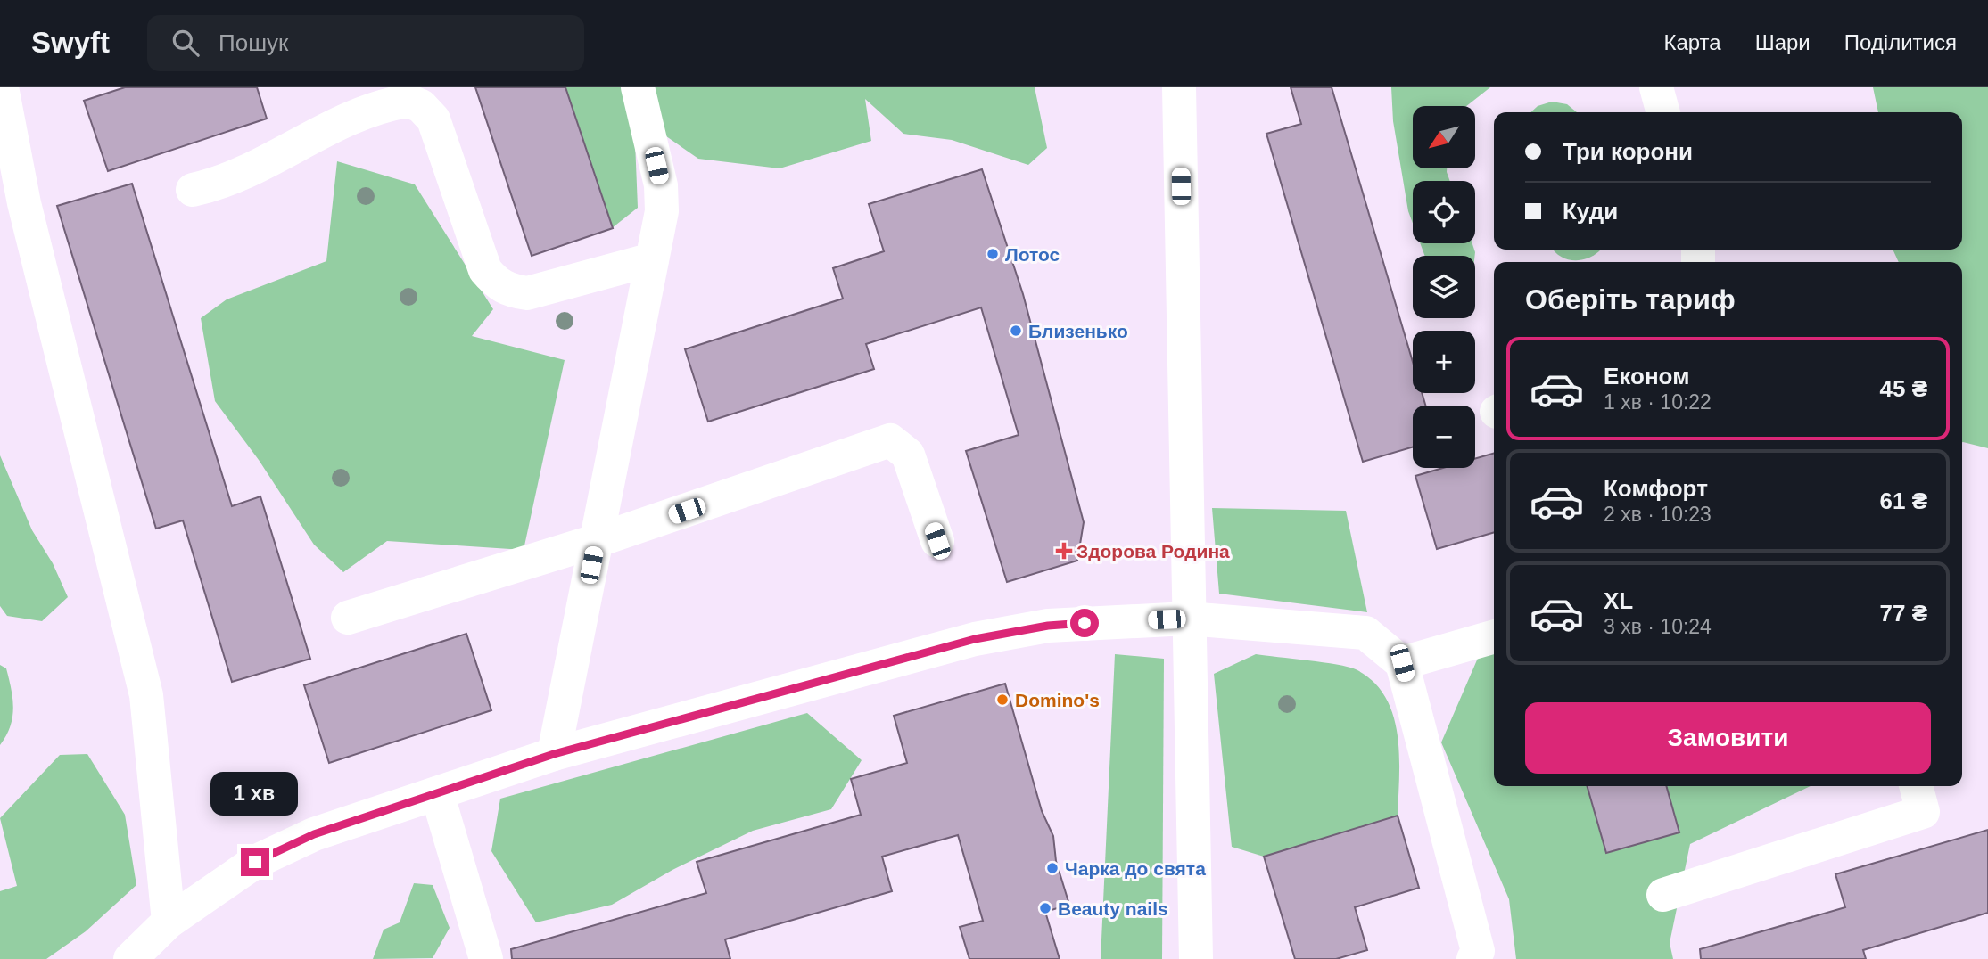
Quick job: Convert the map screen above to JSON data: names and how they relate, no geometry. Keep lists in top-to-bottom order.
{
  "places": {
    "other": [
      "Лотос",
      "Близенько",
      "Domino's",
      "Чарка до свята",
      "Beauty nails"
    ],
    "health": ["Здорова Родина"]
  },
  "north": "bottom left",
  "page": {
    "header": "Swyft",
    "search": "Пошук",
    "nav": ["Карта", "Шари", "Поділитися"],
    "map_buttons": ["+", "−"],
    "banner": ["Три корони", "Куди"],
    "heading": "Оберіть тариф",
    "list": [
      {
        "name": "Економ",
        "note": "1 хв · 10:22",
        "value": "45 ₴"
      },
      {
        "name": "Комфорт",
        "note": "2 хв · 10:23",
        "value": "61 ₴"
      },
      {
        "name": "XL",
        "note": "3 хв · 10:24",
        "value": "77 ₴"
      }
    ],
    "buttons": "Замовити",
    "bubble": "1 хв"
  }
}
